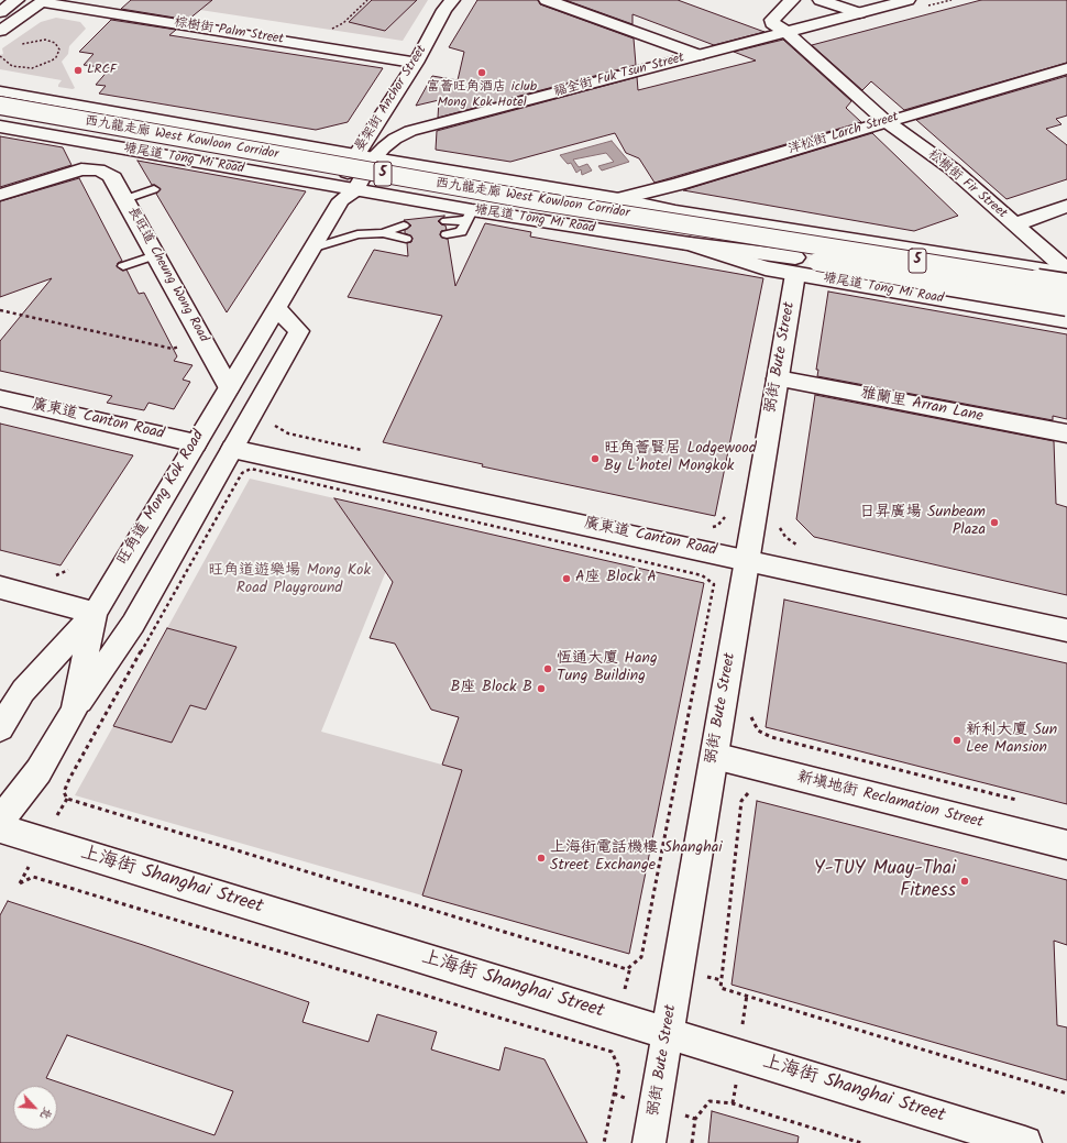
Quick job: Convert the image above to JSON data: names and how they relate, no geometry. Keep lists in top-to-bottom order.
{
  "streets": {
    "main road": [
      "棕樹街 Palm Street",
      "福全街 Fuk Tsun Street",
      "晏架街 Anchor Street",
      "洋松街 Larch Street",
      "西九龍走廊 West Kowloon Corridor",
      "塘尾道 Tong Mi Road",
      "5",
      "松樹街 Fir Street",
      "長旺道 Cheung Wong Road",
      "弼街 Bute Street",
      "雅蘭里 Arran Lane",
      "廣東道 Canton Road",
      "旺角道 Mong Kok Road",
      "新填地街 Reclamation Street",
      "上海街 Shanghai Street"
    ]
  },
  "crossings": [
    ["棕樹街 Palm Street", "晏架街 Anchor Street"],
    ["福全街 Fuk Tsun Street", "晏架街 Anchor Street"],
    ["福全街 Fuk Tsun Street", "塘尾道 Tong Mi Road"],
    ["福全街 Fuk Tsun Street", "松樹街 Fir Street"],
    ["福全街 Fuk Tsun Street", "旺角道 Mong Kok Road"],
    ["晏架街 Anchor Street", "塘尾道 Tong Mi Road"],
    ["晏架街 Anchor Street", "旺角道 Mong Kok Road"],
    ["洋松街 Larch Street", "松樹街 Fir Street"],
    ["塘尾道 Tong Mi Road", "弼街 Bute Street"],
    ["塘尾道 Tong Mi Road", "旺角道 Mong Kok Road"],
    ["長旺道 Cheung Wong Road", "旺角道 Mong Kok Road"],
    ["弼街 Bute Street", "雅蘭里 Arran Lane"],
    ["弼街 Bute Street", "廣東道 Canton Road"],
    ["弼街 Bute Street", "新填地街 Reclamation Street"],
    ["弼街 Bute Street", "上海街 Shanghai Street"],
    ["廣東道 Canton Road", "旺角道 Mong Kok Road"]
  ],
  "parks": ["旺角道遊樂場 Mong Kok Road Playground"],
  "places": [
    "LRCF",
    "富薈旺角酒店 iclub Mong Kok Hotel",
    "旺角薈賢居 Lodgewood By L’hotel Mongkok",
    "日昇廣場 Sunbeam Plaza",
    "A座 Block A",
    "恆通大廈 Hang Tung Building",
    "B座 Block B",
    "新利大廈 Sun Lee Mansion",
    "上海街電話機樓 Shanghai Street Exchange",
    "Y-TUY Muay-Thai Fitness"
  ],
  "north": "bottom right"
}
